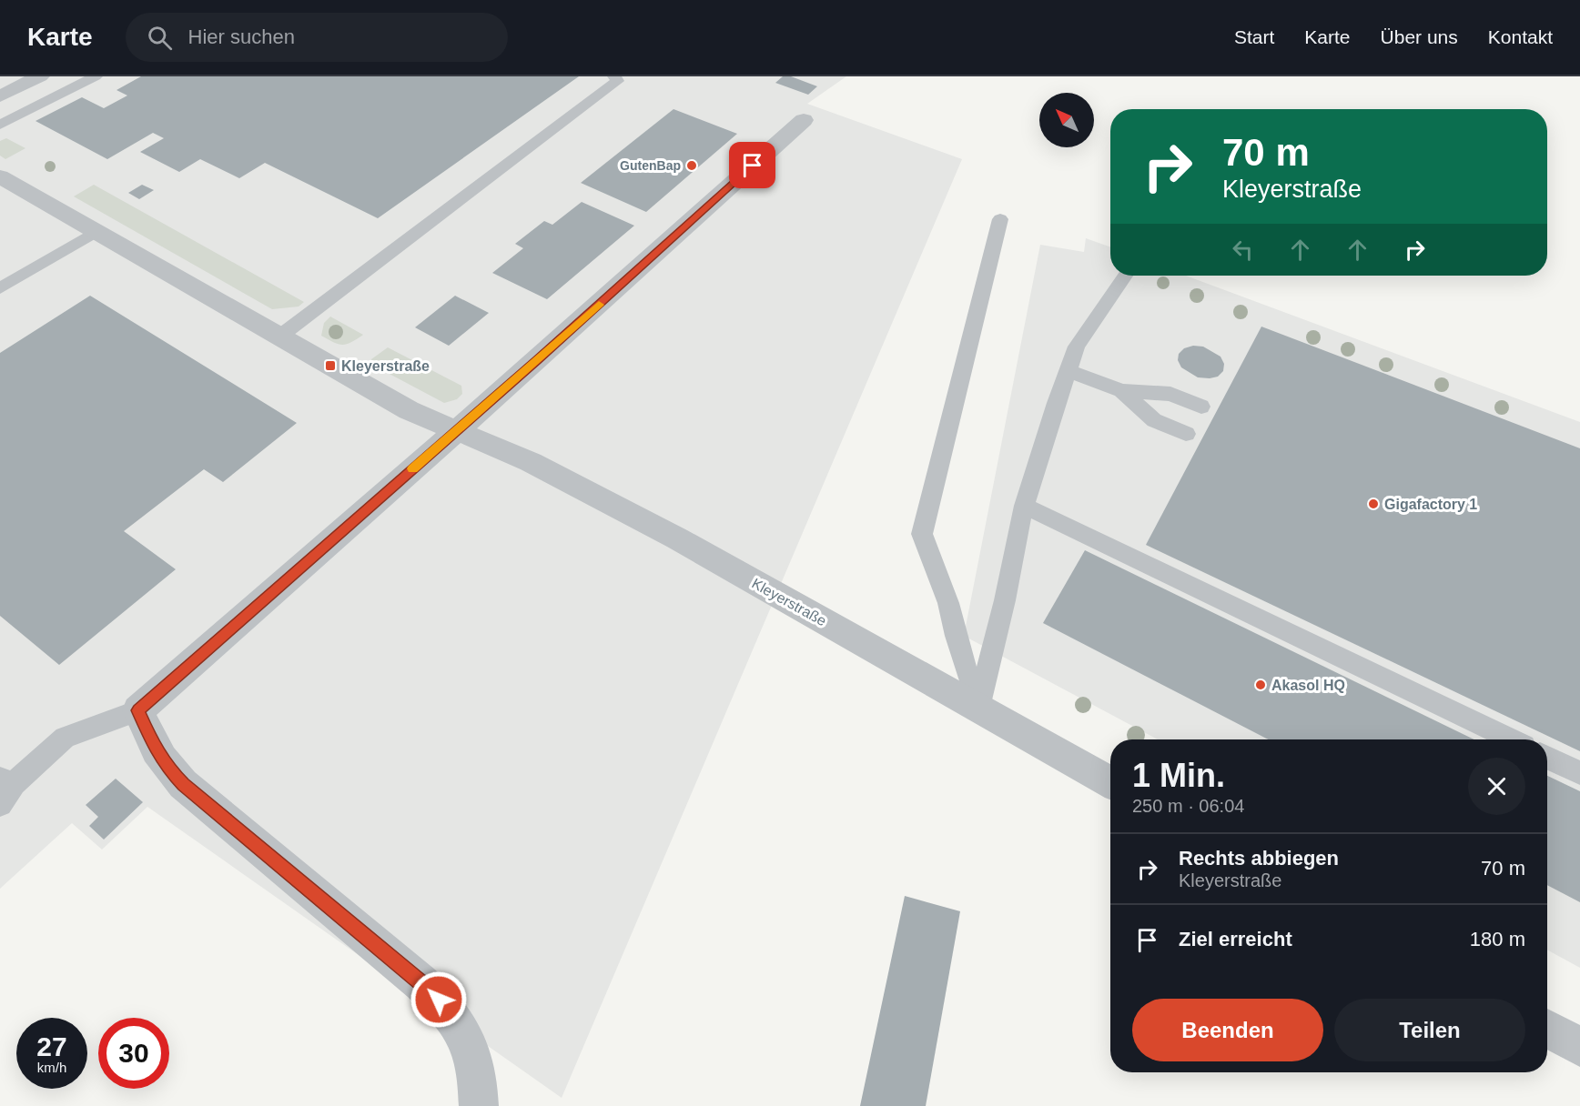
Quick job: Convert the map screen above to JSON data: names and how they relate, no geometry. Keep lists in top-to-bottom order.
{
  "streets": {
    "street": ["Kleyerstraße"]
  },
  "places": {
    "other": ["GutenBap", "Gigafactory 1", "Akasol HQ"],
    "transit": ["Kleyerstraße"]
  },
  "north": "top left",
  "page": {
    "header": "Karte",
    "search": "Hier suchen",
    "nav": [
      "Start",
      "Karte",
      "Über uns",
      "Kontakt"
    ],
    "turn": ["70 m", "Kleyerstraße"],
    "heading": ["1 Min.", "250 m · 06:04"],
    "list": [
      {
        "name": "Rechts abbiegen",
        "note": "Kleyerstraße",
        "value": "70 m"
      },
      {
        "name": "Ziel erreicht",
        "value": "180 m"
      }
    ],
    "buttons": ["Beenden", "Teilen"],
    "speed": "27 km/h",
    "limit": "30"
  }
}
